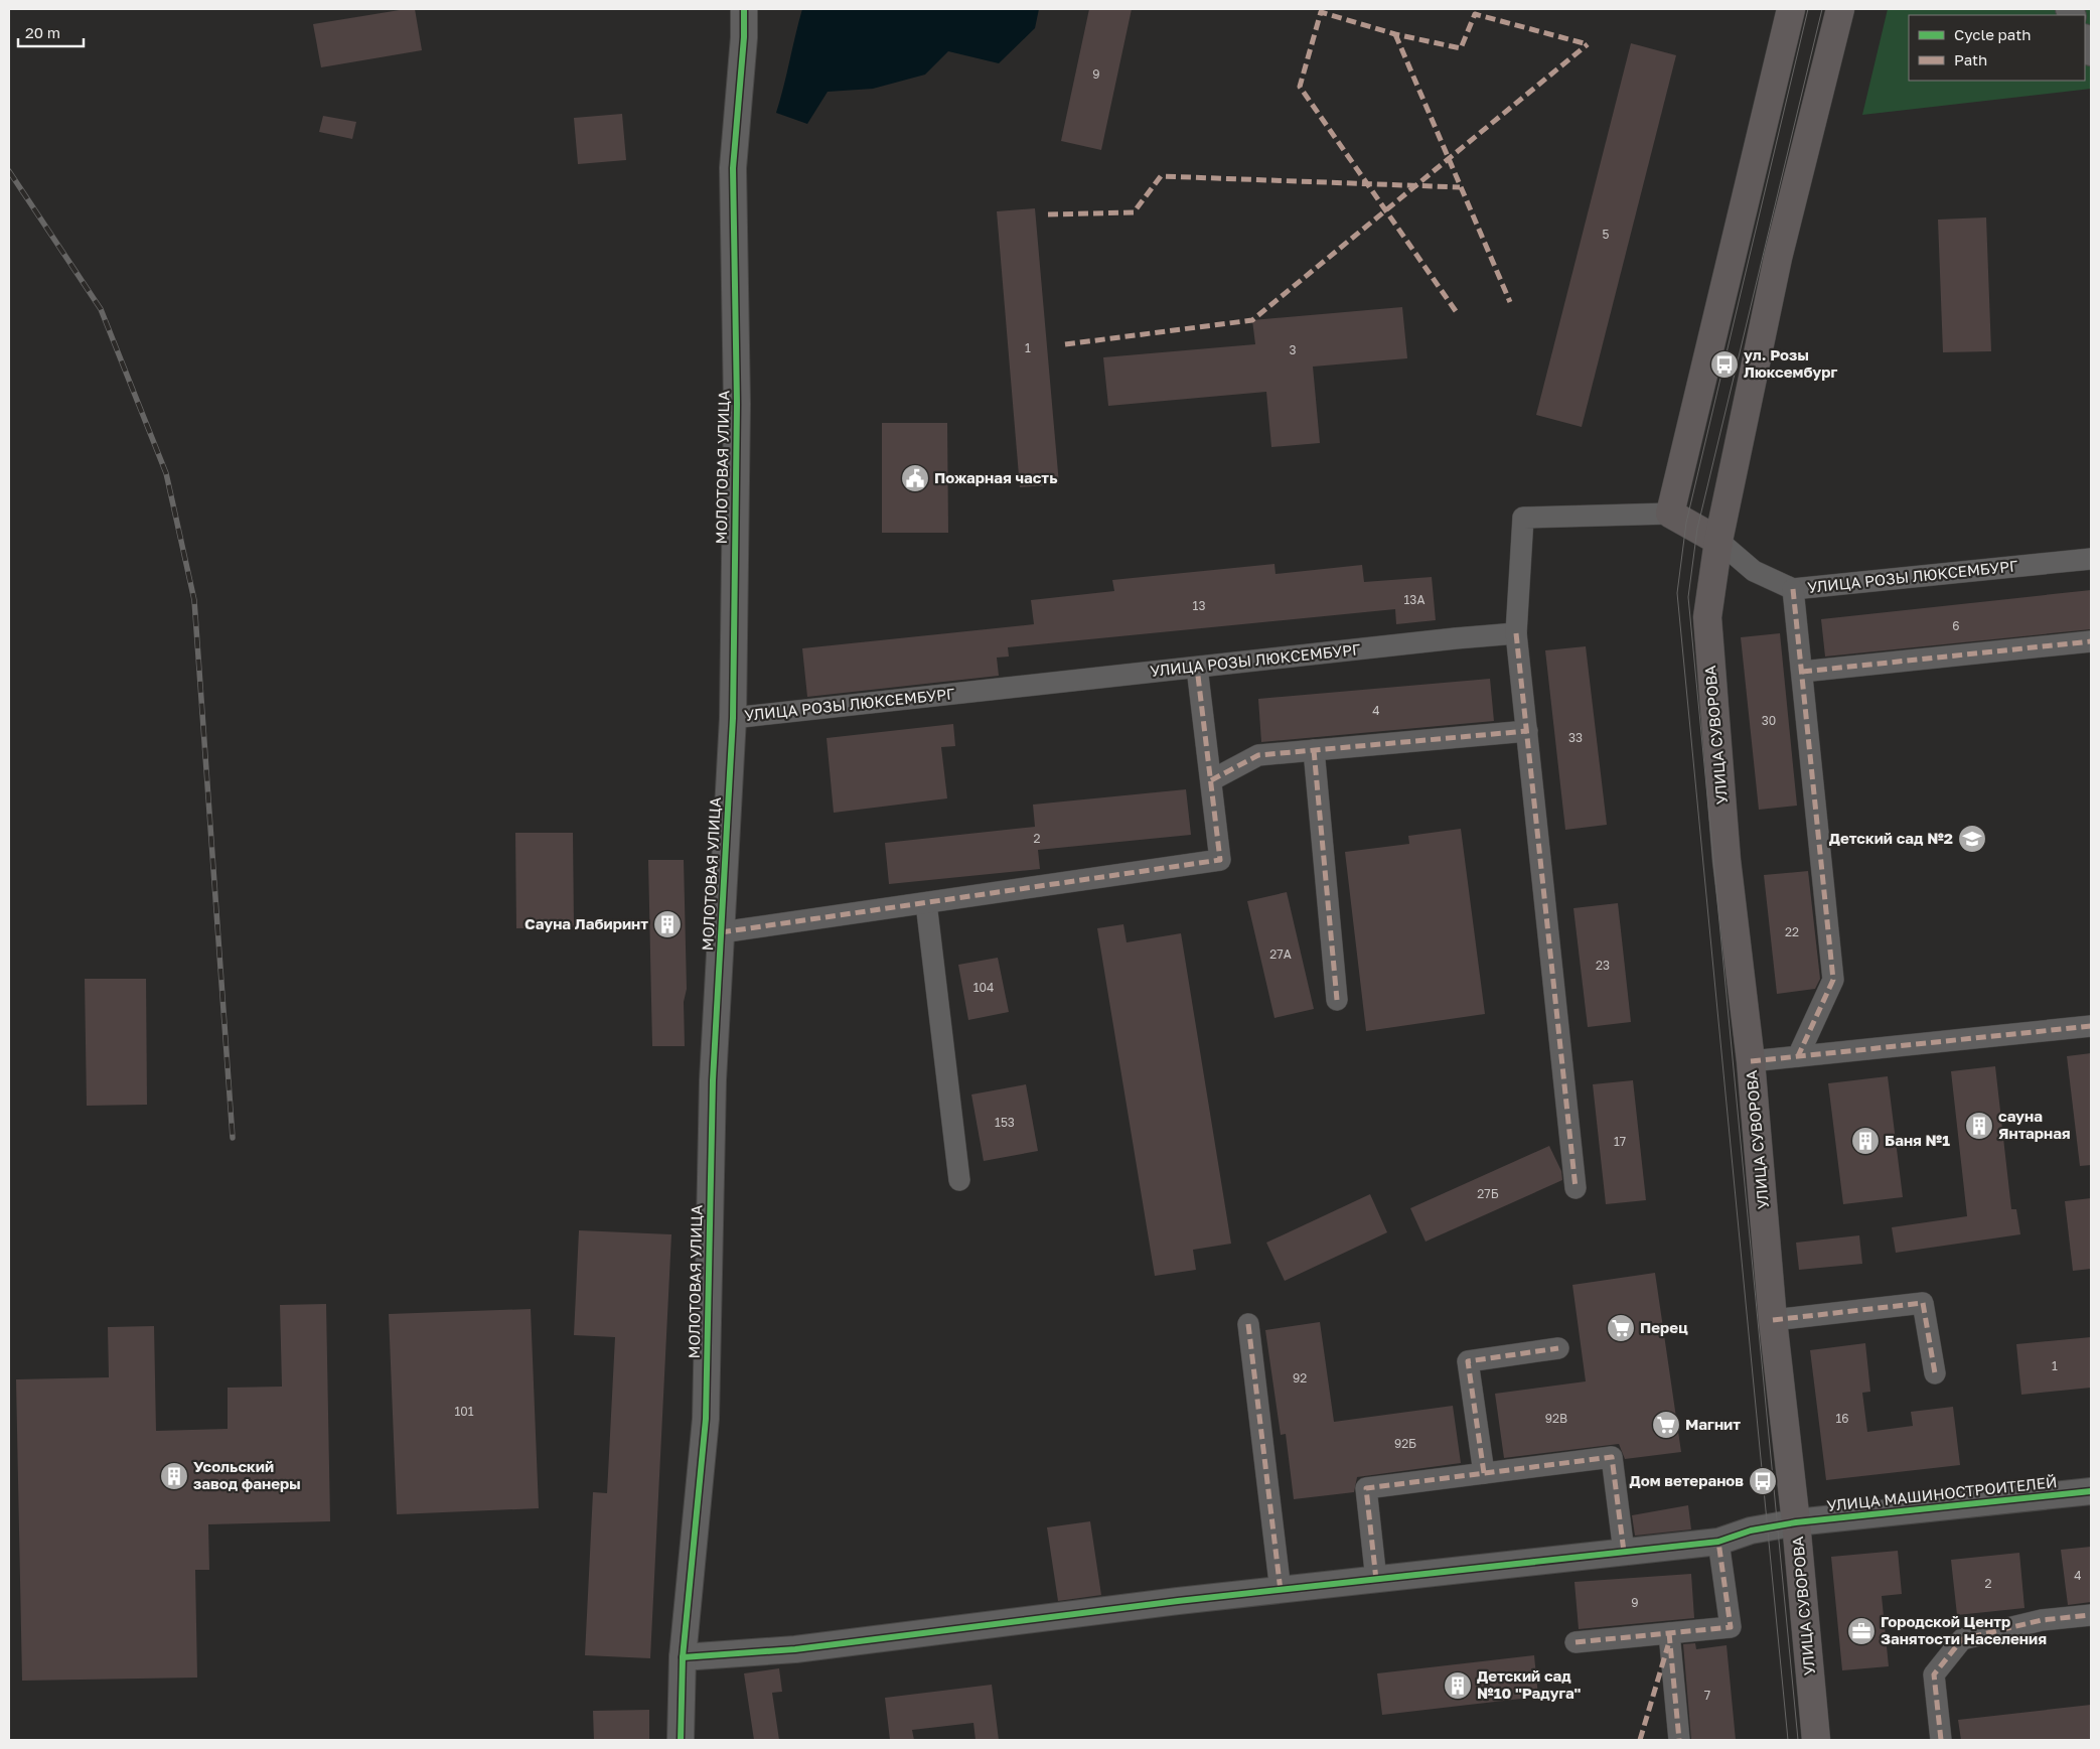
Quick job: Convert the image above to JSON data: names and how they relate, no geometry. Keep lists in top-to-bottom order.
{
  "streets": {
    "main road": ["УЛИЦА СУВОРОВА"],
    "street": ["МОЛОТОВАЯ УЛИЦА", "УЛИЦА РОЗЫ ЛЮКСЕМБУРГ", "УЛИЦА МАШИНОСТРОИТЕЛЕЙ"]
  },
  "crossings": [
    ["МОЛОТОВАЯ УЛИЦА", "УЛИЦА РОЗЫ ЛЮКСЕМБУРГ"],
    ["МОЛОТОВАЯ УЛИЦА", "УЛИЦА МАШИНОСТРОИТЕЛЕЙ"],
    ["УЛИЦА РОЗЫ ЛЮКСЕМБУРГ", "УЛИЦА СУВОРОВА"],
    ["УЛИЦА СУВОРОВА", "УЛИЦА МАШИНОСТРОИТЕЛЕЙ"]
  ],
  "places": {
    "bus stop": ["ул. Розы Люксембург", "Дом ветеранов"],
    "public building": ["Пожарная часть"],
    "school or university": ["Детский сад №2"],
    "building": [
      "Сауна Лабиринт",
      "сауна Янтарная",
      "Баня №1",
      "Усольский завод фанеры",
      "Детский сад №10 \"Радуга\""
    ],
    "supermarket": ["Перец", "Магнит"],
    "office": ["Городской Центр Занятости Населения"]
  },
  "house_numbers": [
    "9",
    "5",
    "1",
    "3",
    "13А",
    "13",
    "6",
    "4",
    "30",
    "33",
    "2",
    "22",
    "27А",
    "23",
    "104",
    "153",
    "17",
    "27Б",
    "1",
    "92",
    "101",
    "92В",
    "16",
    "92Б",
    "4",
    "2",
    "9",
    "7"
  ],
  "legend": ["Cycle path", "Path"],
  "scale_bar": "20 m"
}
